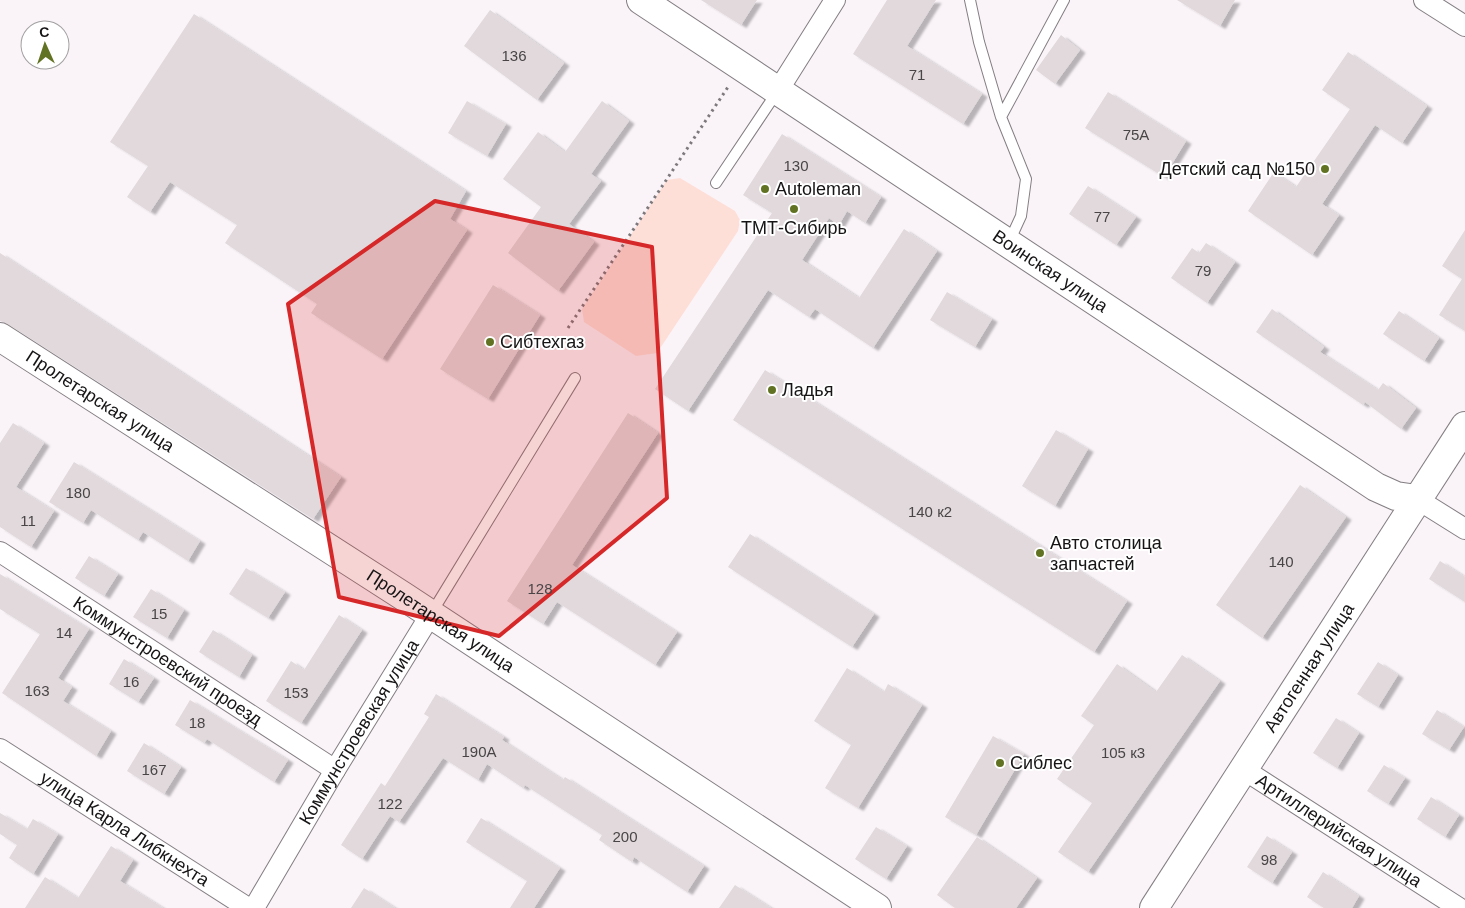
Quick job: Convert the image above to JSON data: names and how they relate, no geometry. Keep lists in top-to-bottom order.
{
  "streets": {
    "street": [
      "Воинская улица",
      "Пролетарская улица",
      "Коммунстроевский проезд",
      "Автогенная улица",
      "Коммунстроевская улица",
      "улица Карла Либкнехта",
      "Артиллерийская улица"
    ]
  },
  "crossings": [
    ["Воинская улица", "Автогенная улица"],
    ["Пролетарская улица", "Коммунстроевская улица"],
    ["Коммунстроевский проезд", "Коммунстроевская улица"],
    ["Автогенная улица", "Артиллерийская улица"]
  ],
  "places": [
    "Детский сад №150",
    "Autoleman",
    "ТМТ-Сибирь",
    "Сибтехгаз",
    "Ладья",
    "Авто столица запчастей",
    "Сиблес"
  ],
  "house_numbers": [
    "136",
    "71",
    "75А",
    "130",
    "77",
    "79",
    "180",
    "140 к2",
    "11",
    "140",
    "128",
    "15",
    "14",
    "16",
    "163",
    "153",
    "18",
    "190А",
    "105 к3",
    "167",
    "122",
    "200",
    "98"
  ],
  "north": "top"
}
